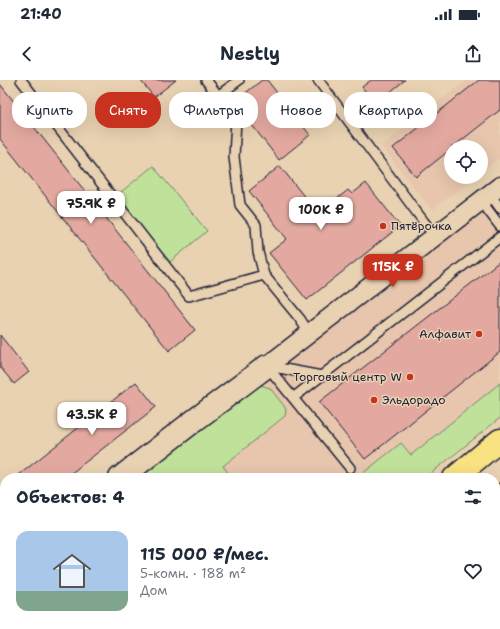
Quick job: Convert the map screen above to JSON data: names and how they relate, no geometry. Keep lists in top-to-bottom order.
{
  "places": [
    "Пятёрочка",
    "Алфавит",
    "Торговый центр W",
    "Эльдорадо"
  ],
  "page": {
    "status": "21:40",
    "header": "Nestly",
    "chip": [
      "Купить",
      "Снять",
      "Фильтры",
      "Новое",
      "Квартира"
    ],
    "price": [
      "75.9K ₽",
      "100K ₽",
      "115K ₽",
      "43.5K ₽"
    ],
    "heading": "Объектов: 4",
    "list": [
      {
        "name": "115 000 ₽/мес.",
        "note": "5-комн. · 188 m² · Дом"
      }
    ]
  }
}
